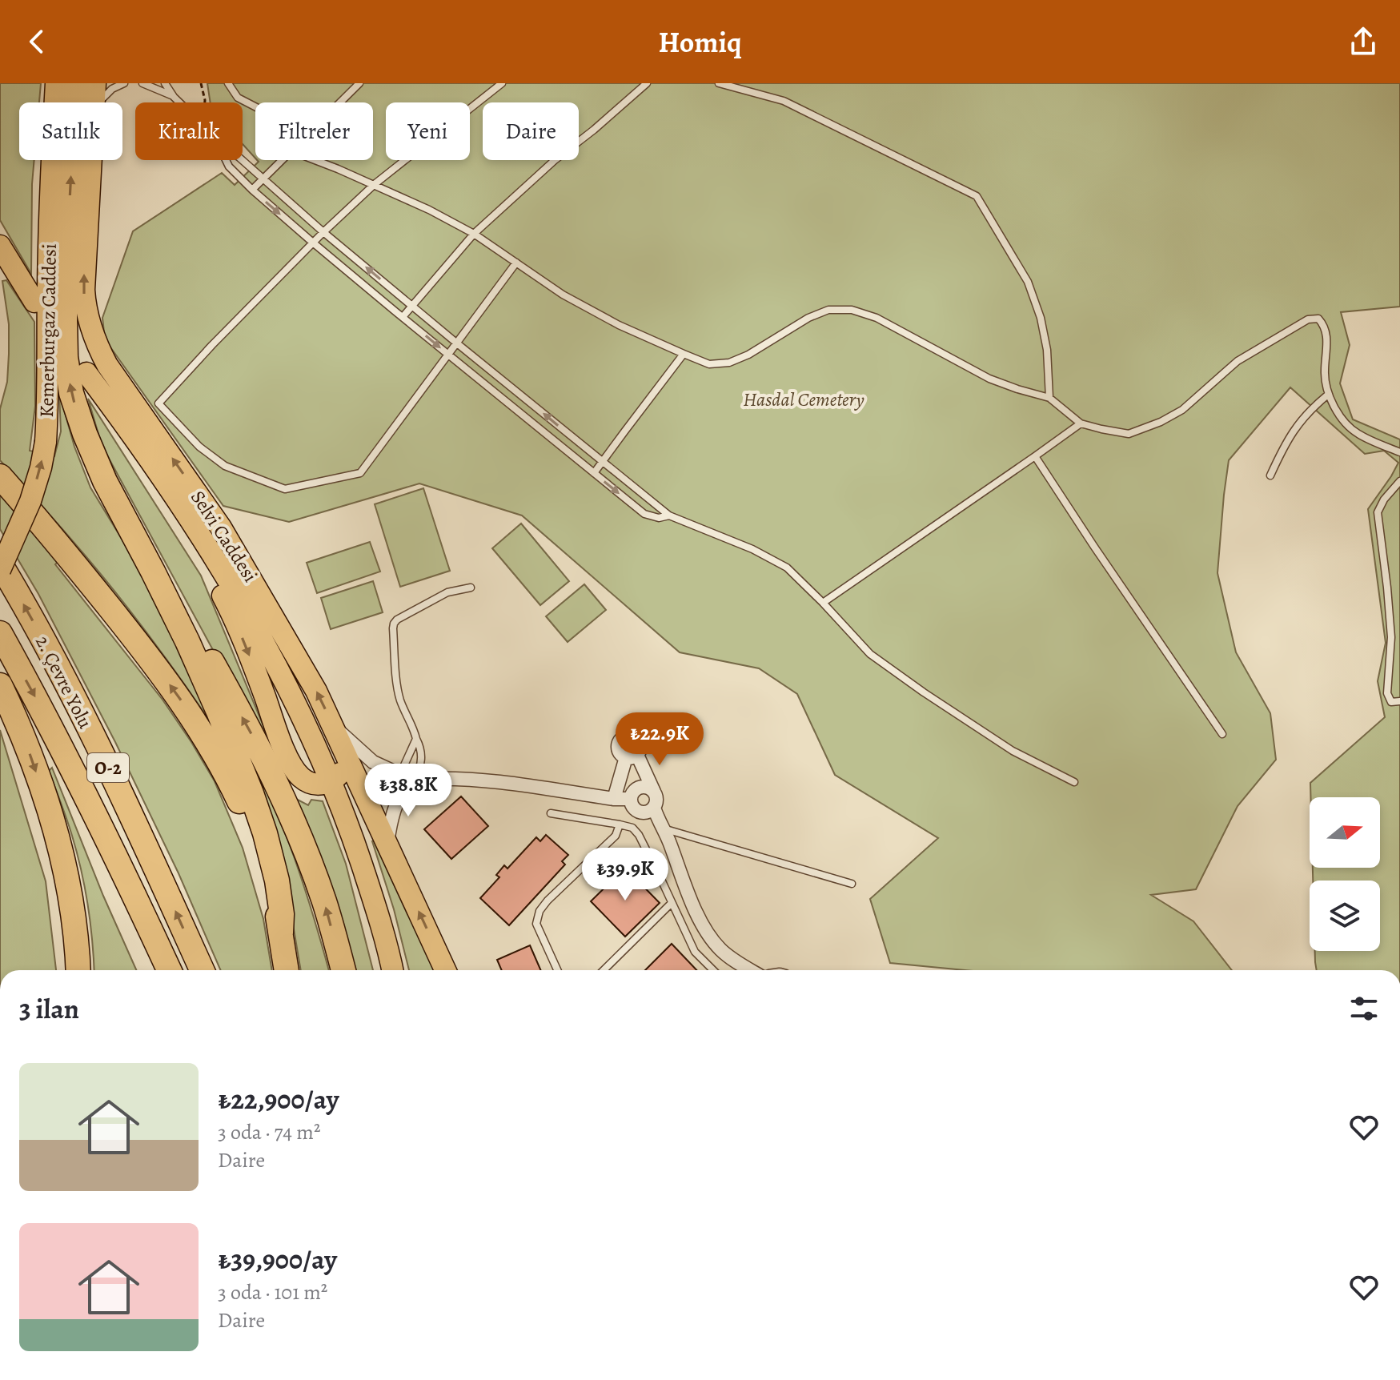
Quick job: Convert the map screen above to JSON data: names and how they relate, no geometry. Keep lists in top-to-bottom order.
{
  "streets": {
    "highway": ["2. Çevre Yolu", "O-2"],
    "main road": ["Kemerburgaz Caddesi", "Selvi Caddesi"]
  },
  "one_way": ["Kemerburgaz Caddesi"],
  "parks": ["Hasdal Cemetery"],
  "north": "right",
  "page": {
    "header": "Homiq",
    "chip": [
      "Satılık",
      "Kiralık",
      "Filtreler",
      "Yeni",
      "Daire"
    ],
    "price": ["₺22.9K", "₺38.8K", "₺39.9K"],
    "heading": "3 ilan",
    "list": [
      {
        "name": "₺22,900/ay",
        "note": "3 oda · 74 m² · Daire"
      },
      {
        "name": "₺39,900/ay",
        "note": "3 oda · 101 m² · Daire"
      }
    ]
  }
}
